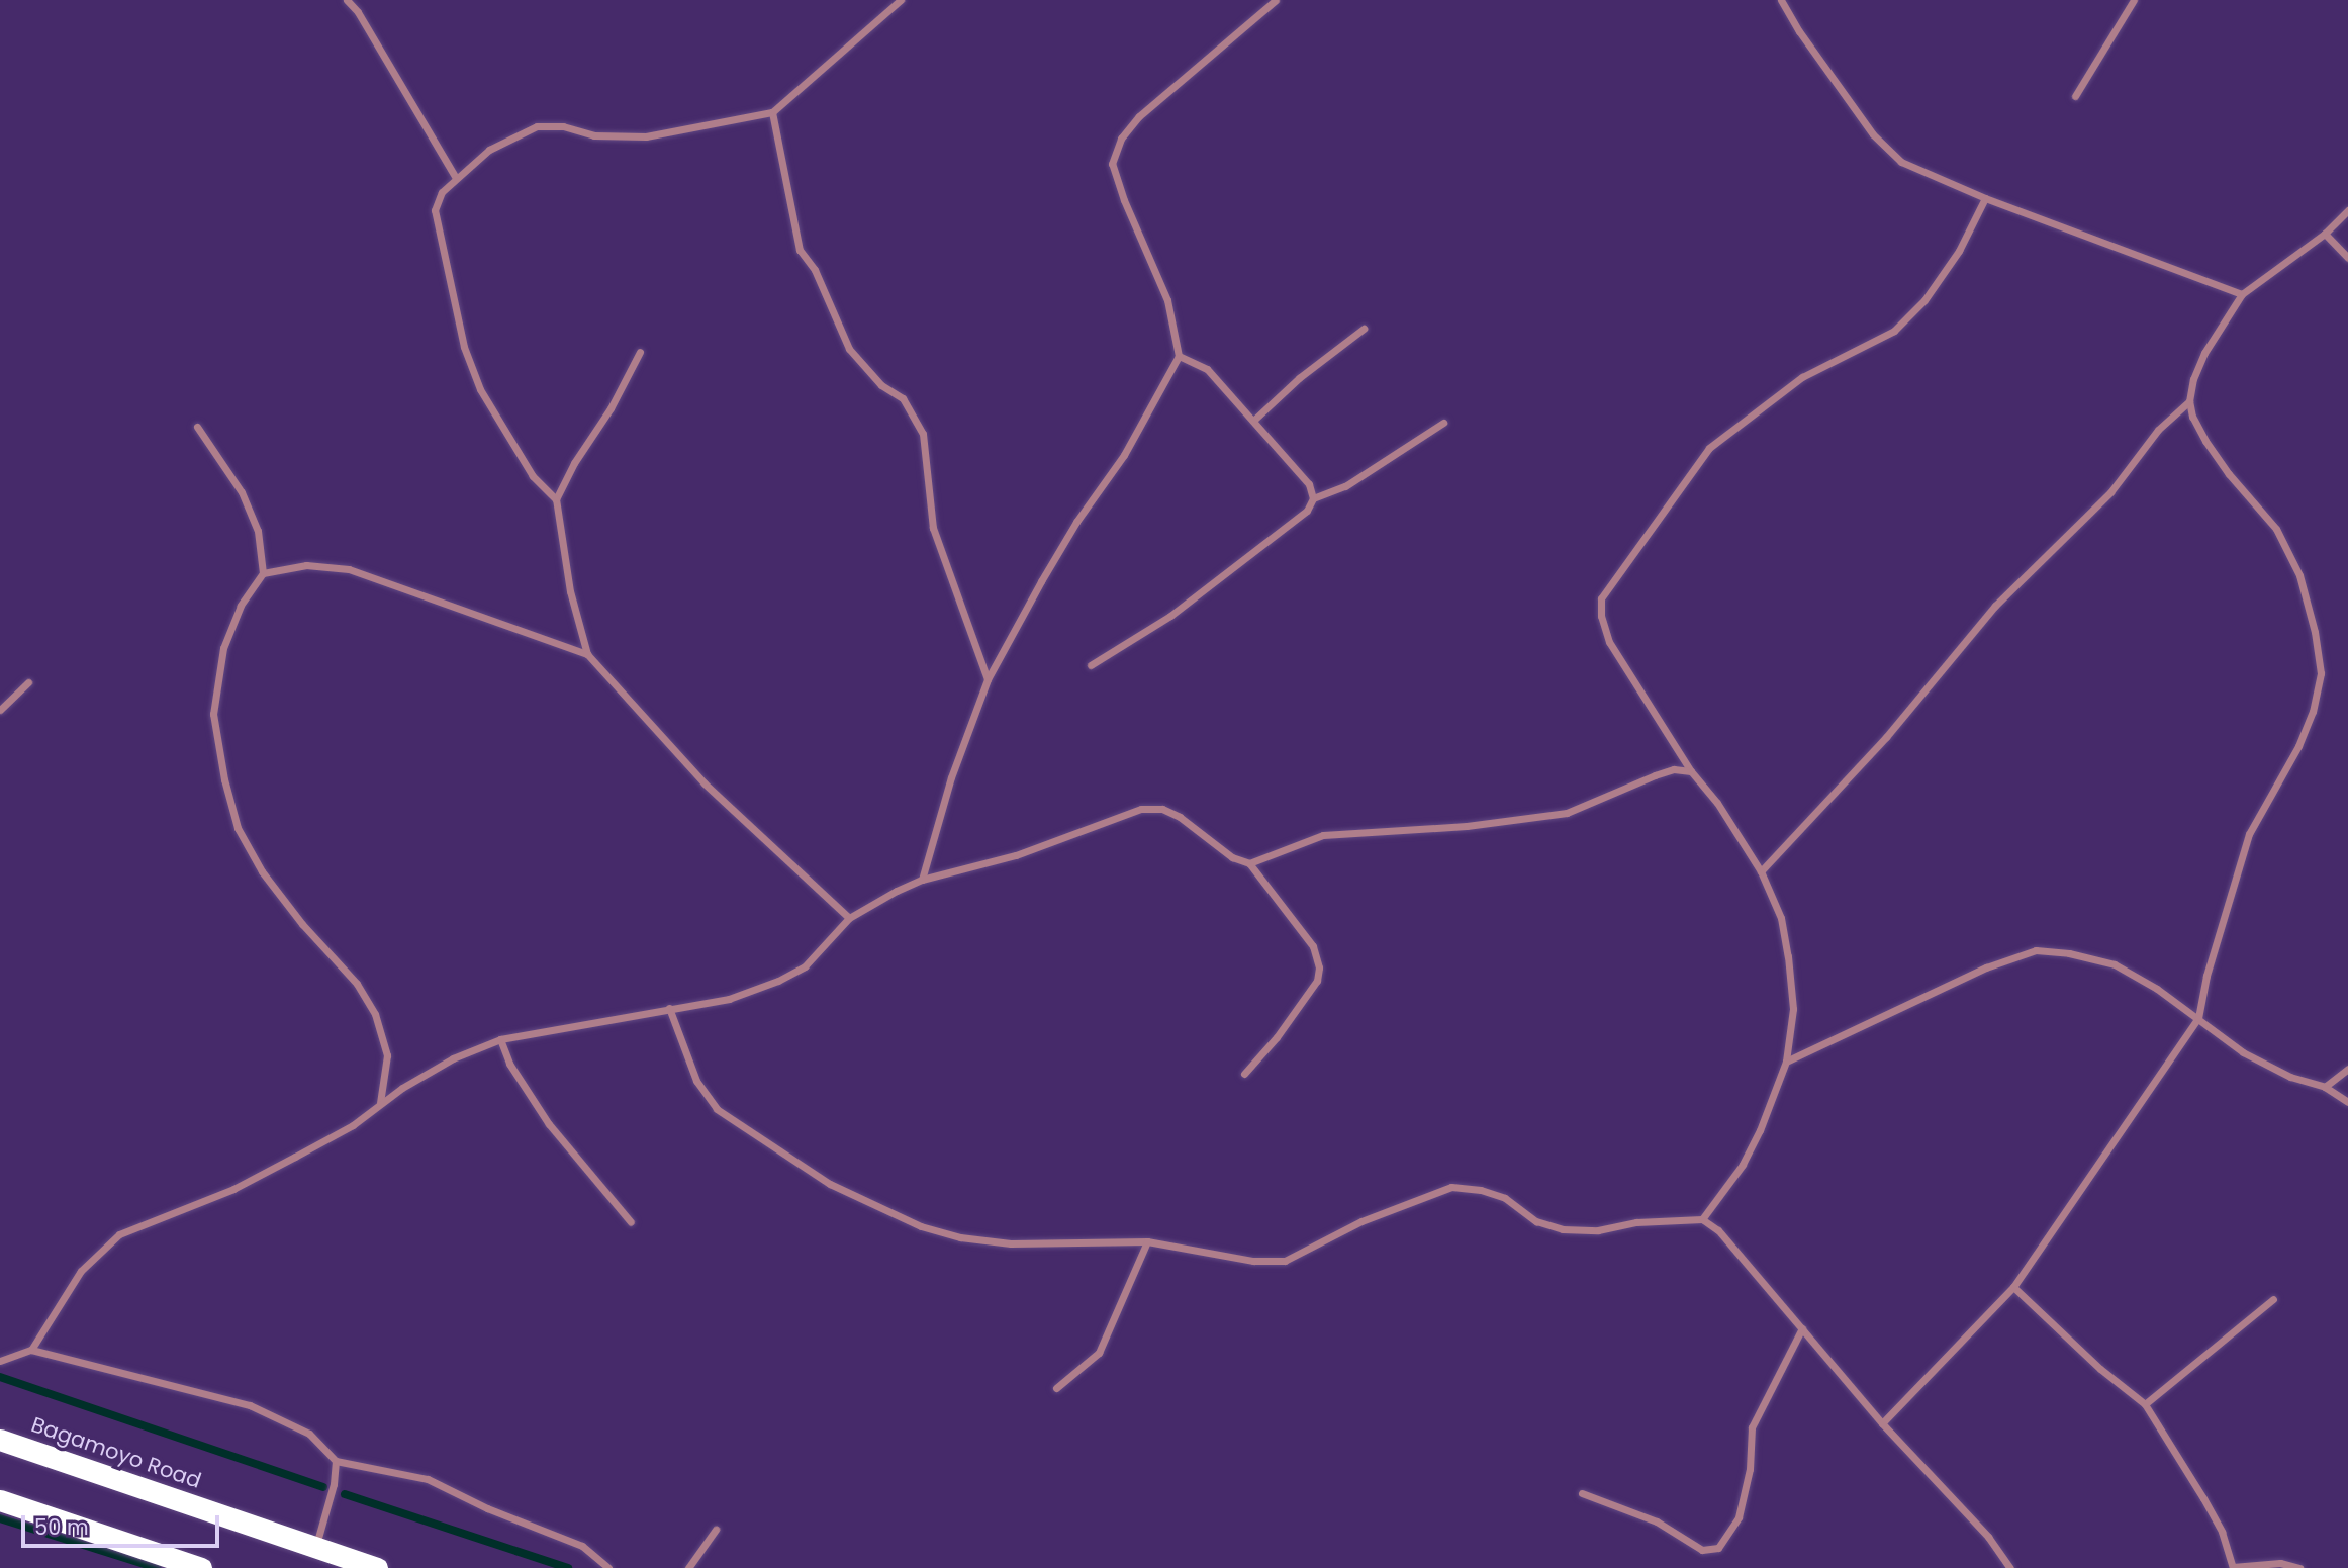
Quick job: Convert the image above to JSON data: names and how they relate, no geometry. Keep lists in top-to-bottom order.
{
  "streets": {
    "highway": ["Bagamoyo Road"]
  },
  "scale_bar": "50 m"
}
